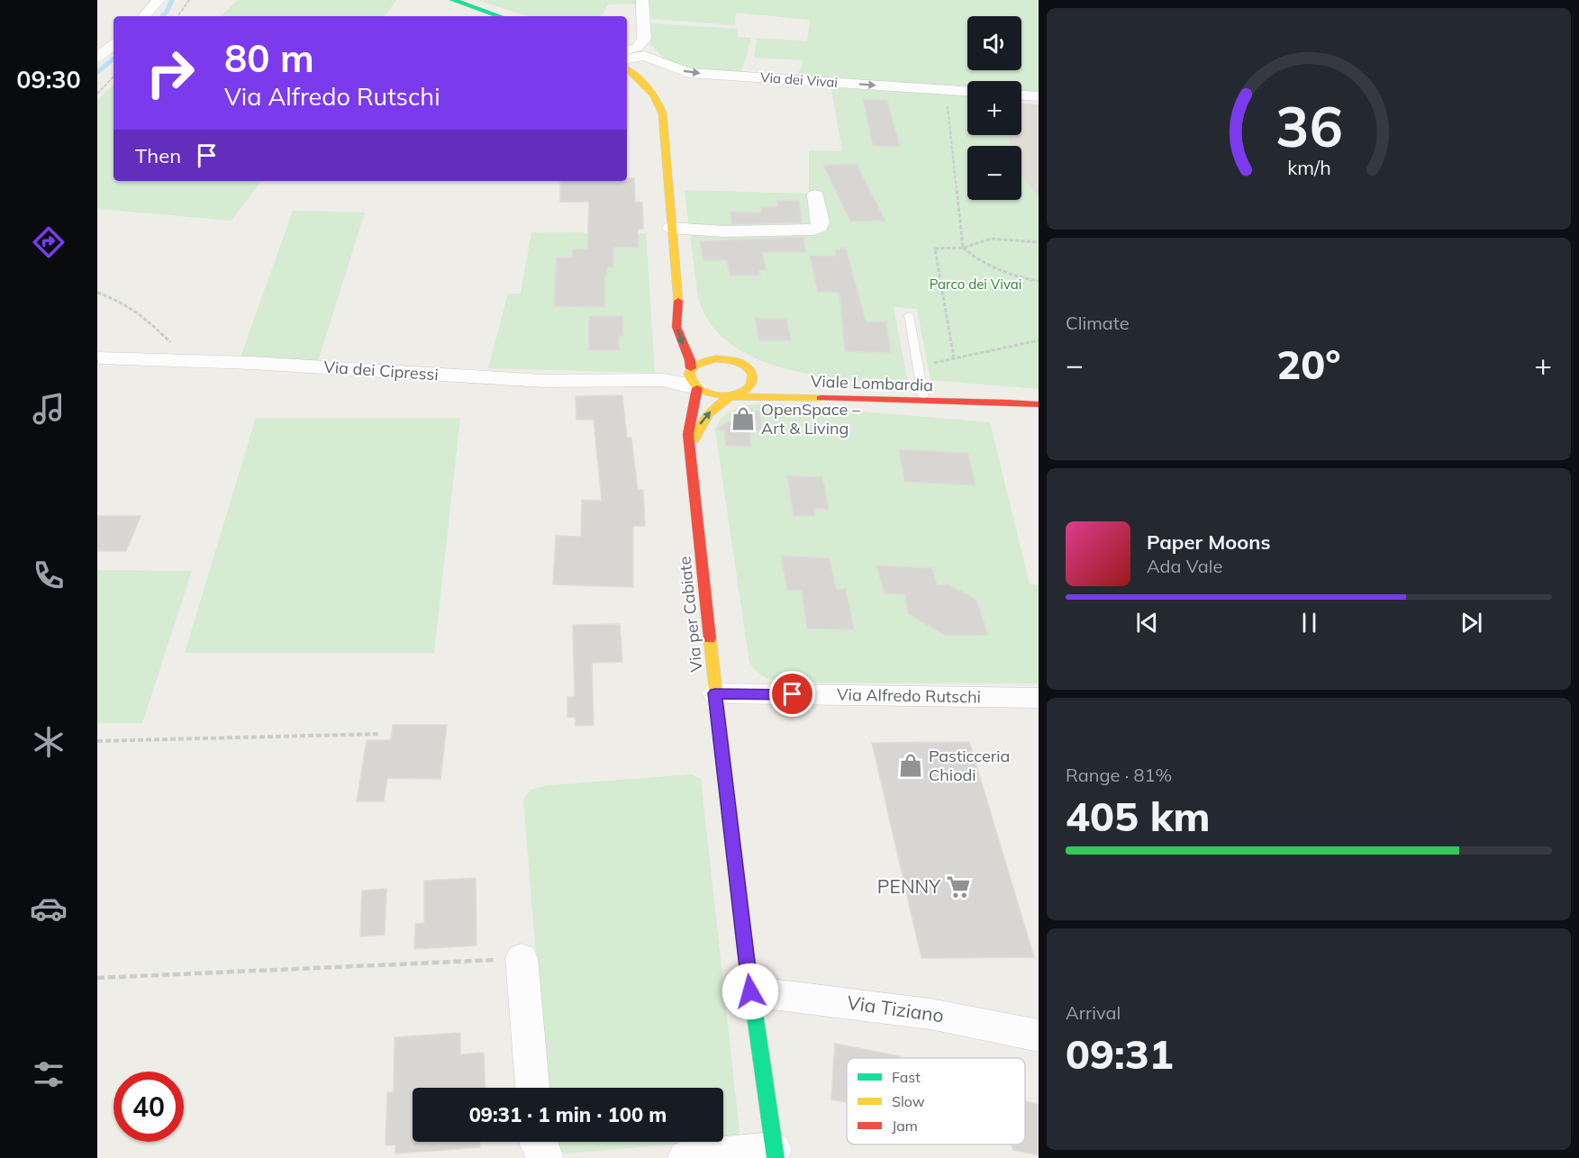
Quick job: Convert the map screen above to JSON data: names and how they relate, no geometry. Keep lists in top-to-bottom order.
{
  "streets": {
    "main road": ["Viale Lombardia", "Via per Cabiate"],
    "street": [
      "Via dei Vivai",
      "Via dei Cipressi",
      "Via Alfredo Rutschi",
      "Via Tiziano"
    ]
  },
  "crossings": [
    ["Via dei Cipressi", "Viale Lombardia"],
    ["Via dei Cipressi", "Via per Cabiate"],
    ["Viale Lombardia", "Via per Cabiate"],
    ["Via per Cabiate", "Via Alfredo Rutschi"],
    ["Via per Cabiate", "Via Tiziano"]
  ],
  "one_way": ["Via dei Vivai"],
  "parks": ["Parco dei Vivai"],
  "places": {
    "shop": ["OpenSpace – Art & Living", "Pasticceria Chiodi"],
    "supermarket": ["PENNY"]
  },
  "legend": ["Fast", "Slow", "Jam"],
  "page": {
    "tabs": "09:30",
    "map_buttons": ["+", "−"],
    "turn": ["80 m", "Via Alfredo Rutschi"],
    "then": "Then",
    "tile": [
      "Climate",
      ["Range · 81%", "405 km"],
      ["Arrival", "09:31"]
    ],
    "heat": ["−", "20°", "+"],
    "song": ["Paper Moons", "Ada Vale"],
    "limit": "40",
    "trip": "09:31 · 1 min · 100 m",
    "gauge": ["36", "km/h"]
  }
}
